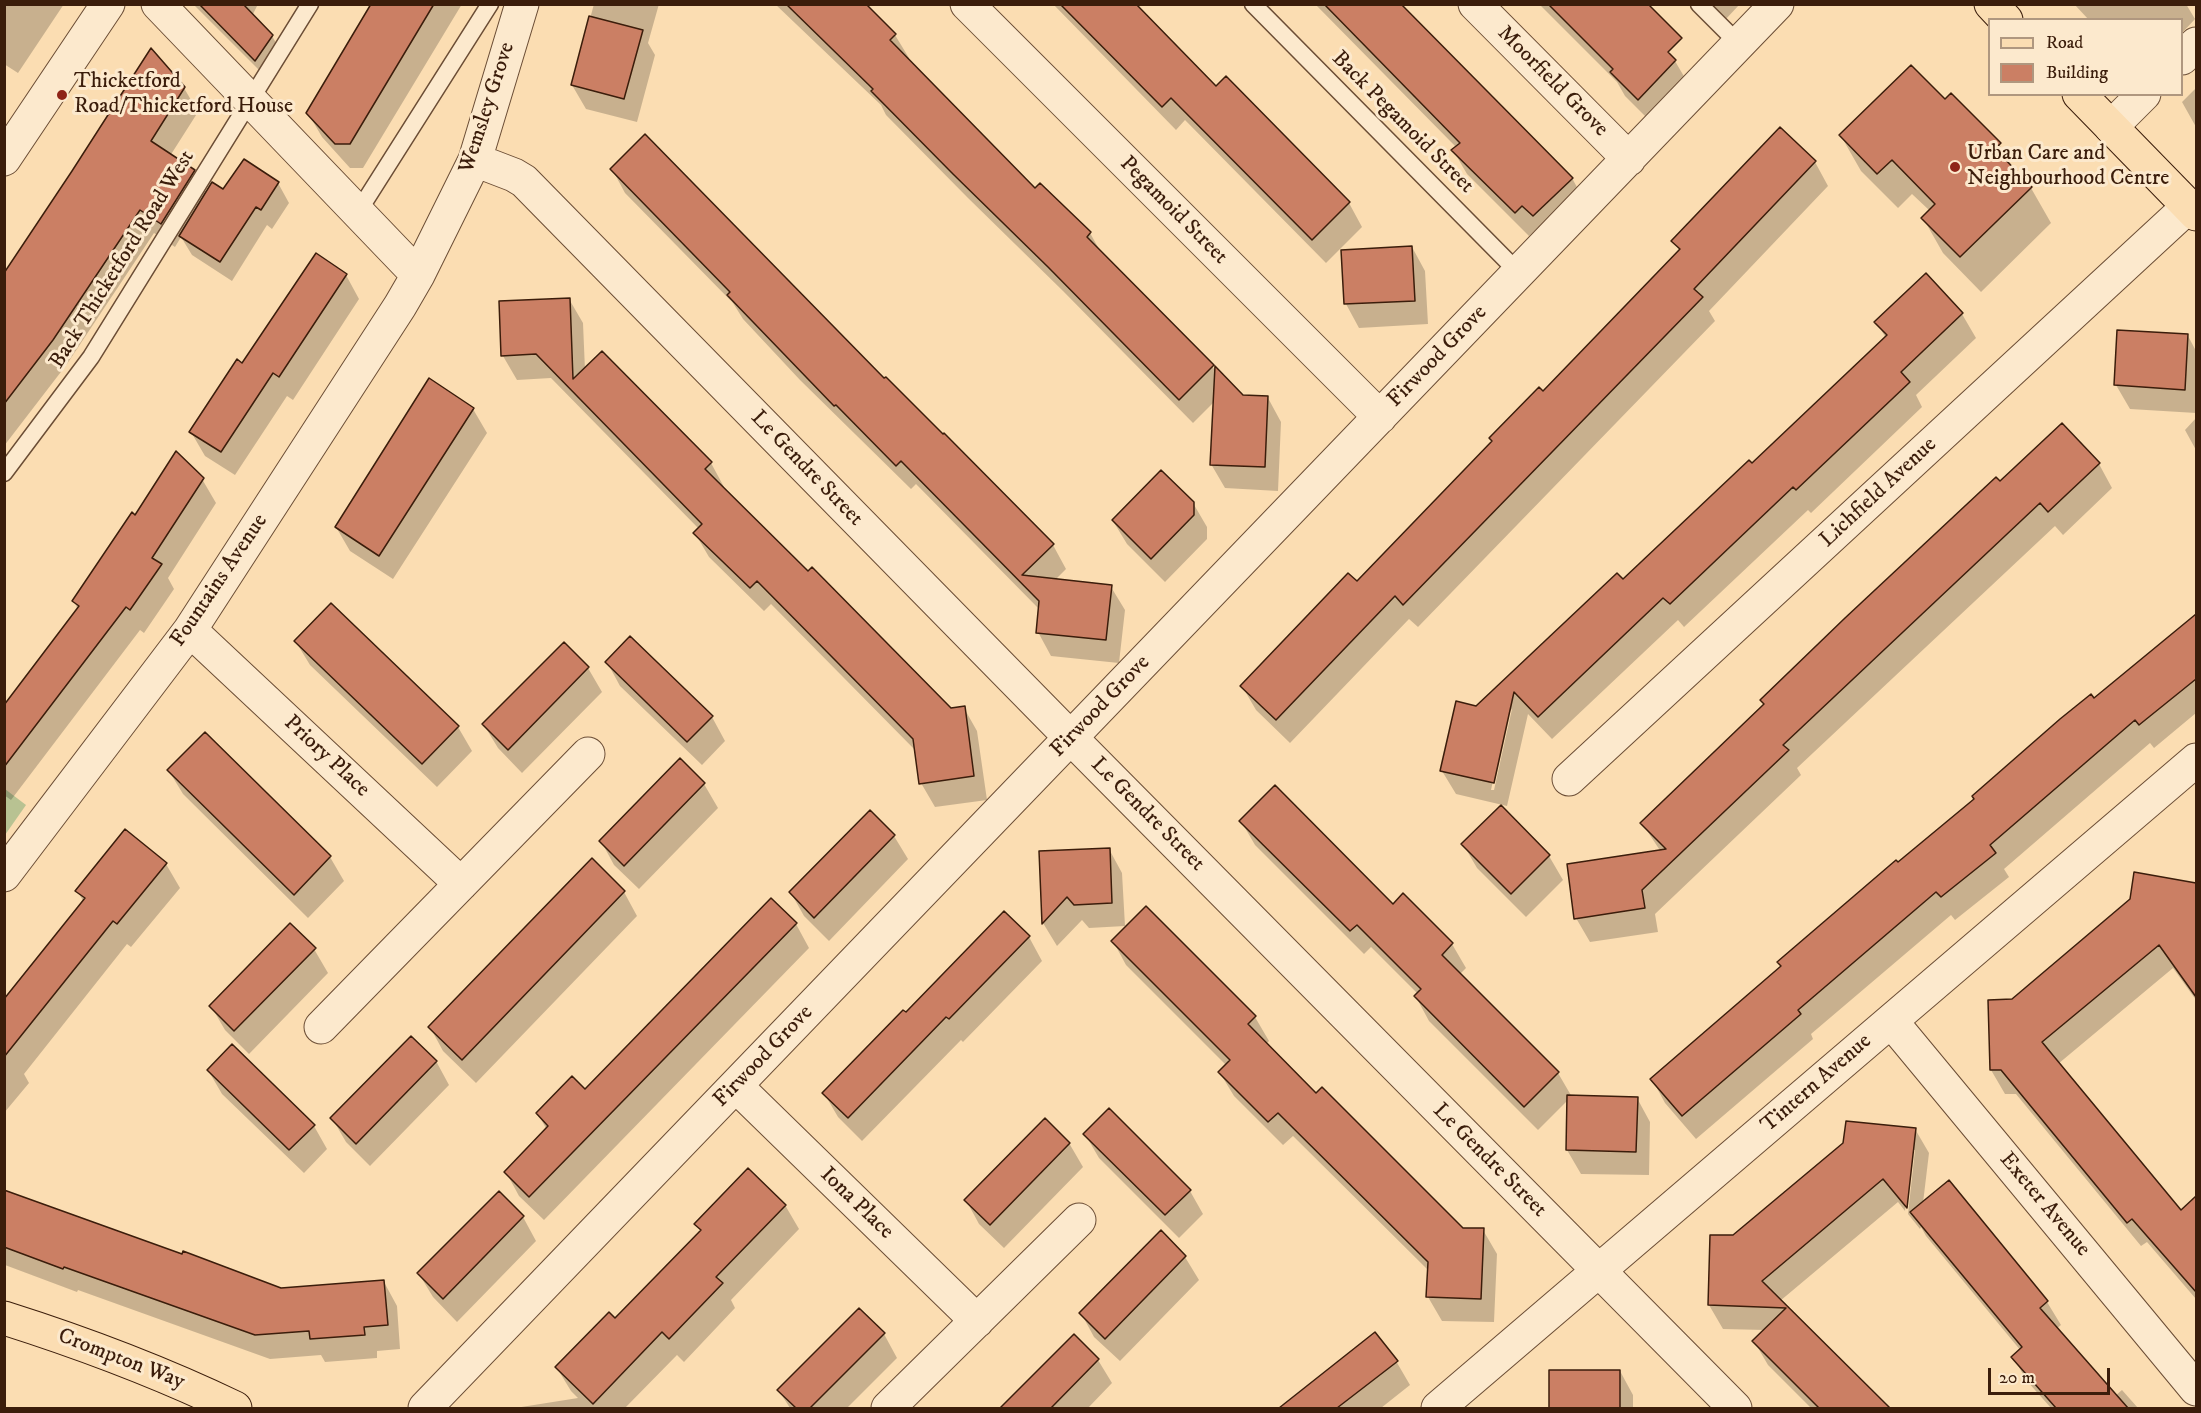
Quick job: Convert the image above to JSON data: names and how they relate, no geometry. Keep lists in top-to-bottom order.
{
  "streets": {
    "main road": ["Crompton Way"],
    "street": [
      "Moorfield Grove",
      "Wemsley Grove",
      "Pegamoid Street",
      "Firwood Grove",
      "Le Gendre Street",
      "Lichfield Avenue",
      "Fountains Avenue",
      "Priory Place",
      "Tintern Avenue",
      "Iona Place",
      "Exeter Avenue"
    ],
    "lane": ["Back Pegamoid Street", "Back Thicketford Road West"]
  },
  "crossings": [
    ["Moorfield Grove", "Firwood Grove"],
    ["Wemsley Grove", "Le Gendre Street"],
    ["Wemsley Grove", "Fountains Avenue"],
    ["Back Pegamoid Street", "Firwood Grove"],
    ["Pegamoid Street", "Firwood Grove"],
    ["Firwood Grove", "Le Gendre Street"],
    ["Firwood Grove", "Iona Place"],
    ["Le Gendre Street", "Tintern Avenue"],
    ["Fountains Avenue", "Priory Place"],
    ["Tintern Avenue", "Exeter Avenue"]
  ],
  "places": ["Thicketford Road/Thicketford House", "Urban Care and Neighbourhood Centre"],
  "legend": ["Road", "Building"],
  "scale_bar": "20 m"
}
